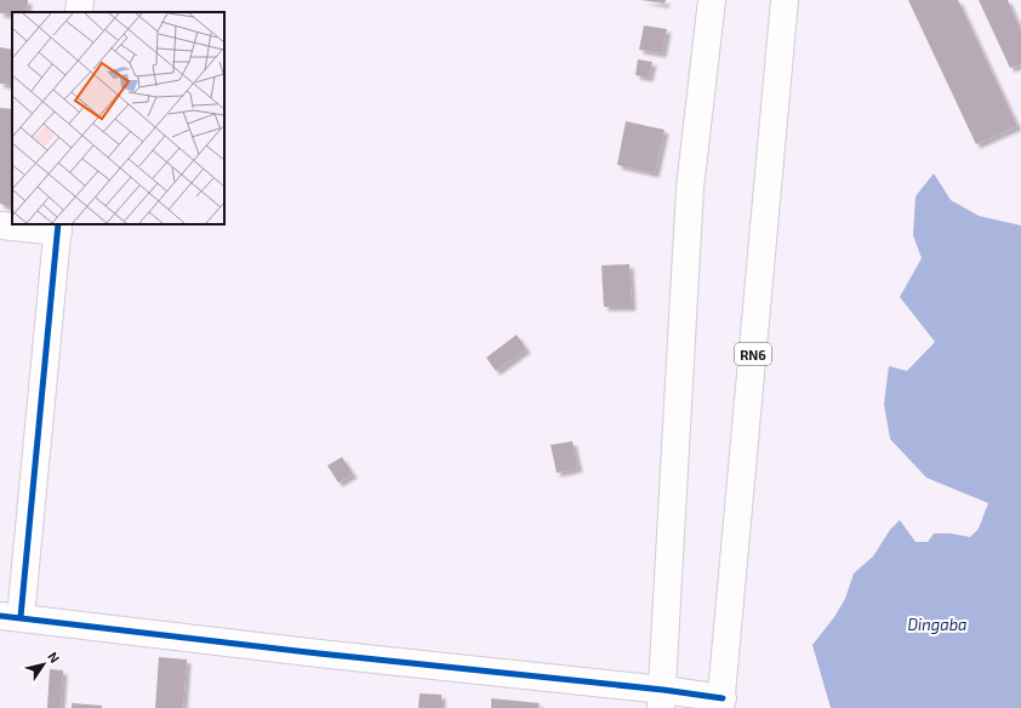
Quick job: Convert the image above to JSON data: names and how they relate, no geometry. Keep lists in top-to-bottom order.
{
  "streets": {
    "main road": ["RN6"]
  },
  "water": ["Dingaba"],
  "north": "top right"
}
